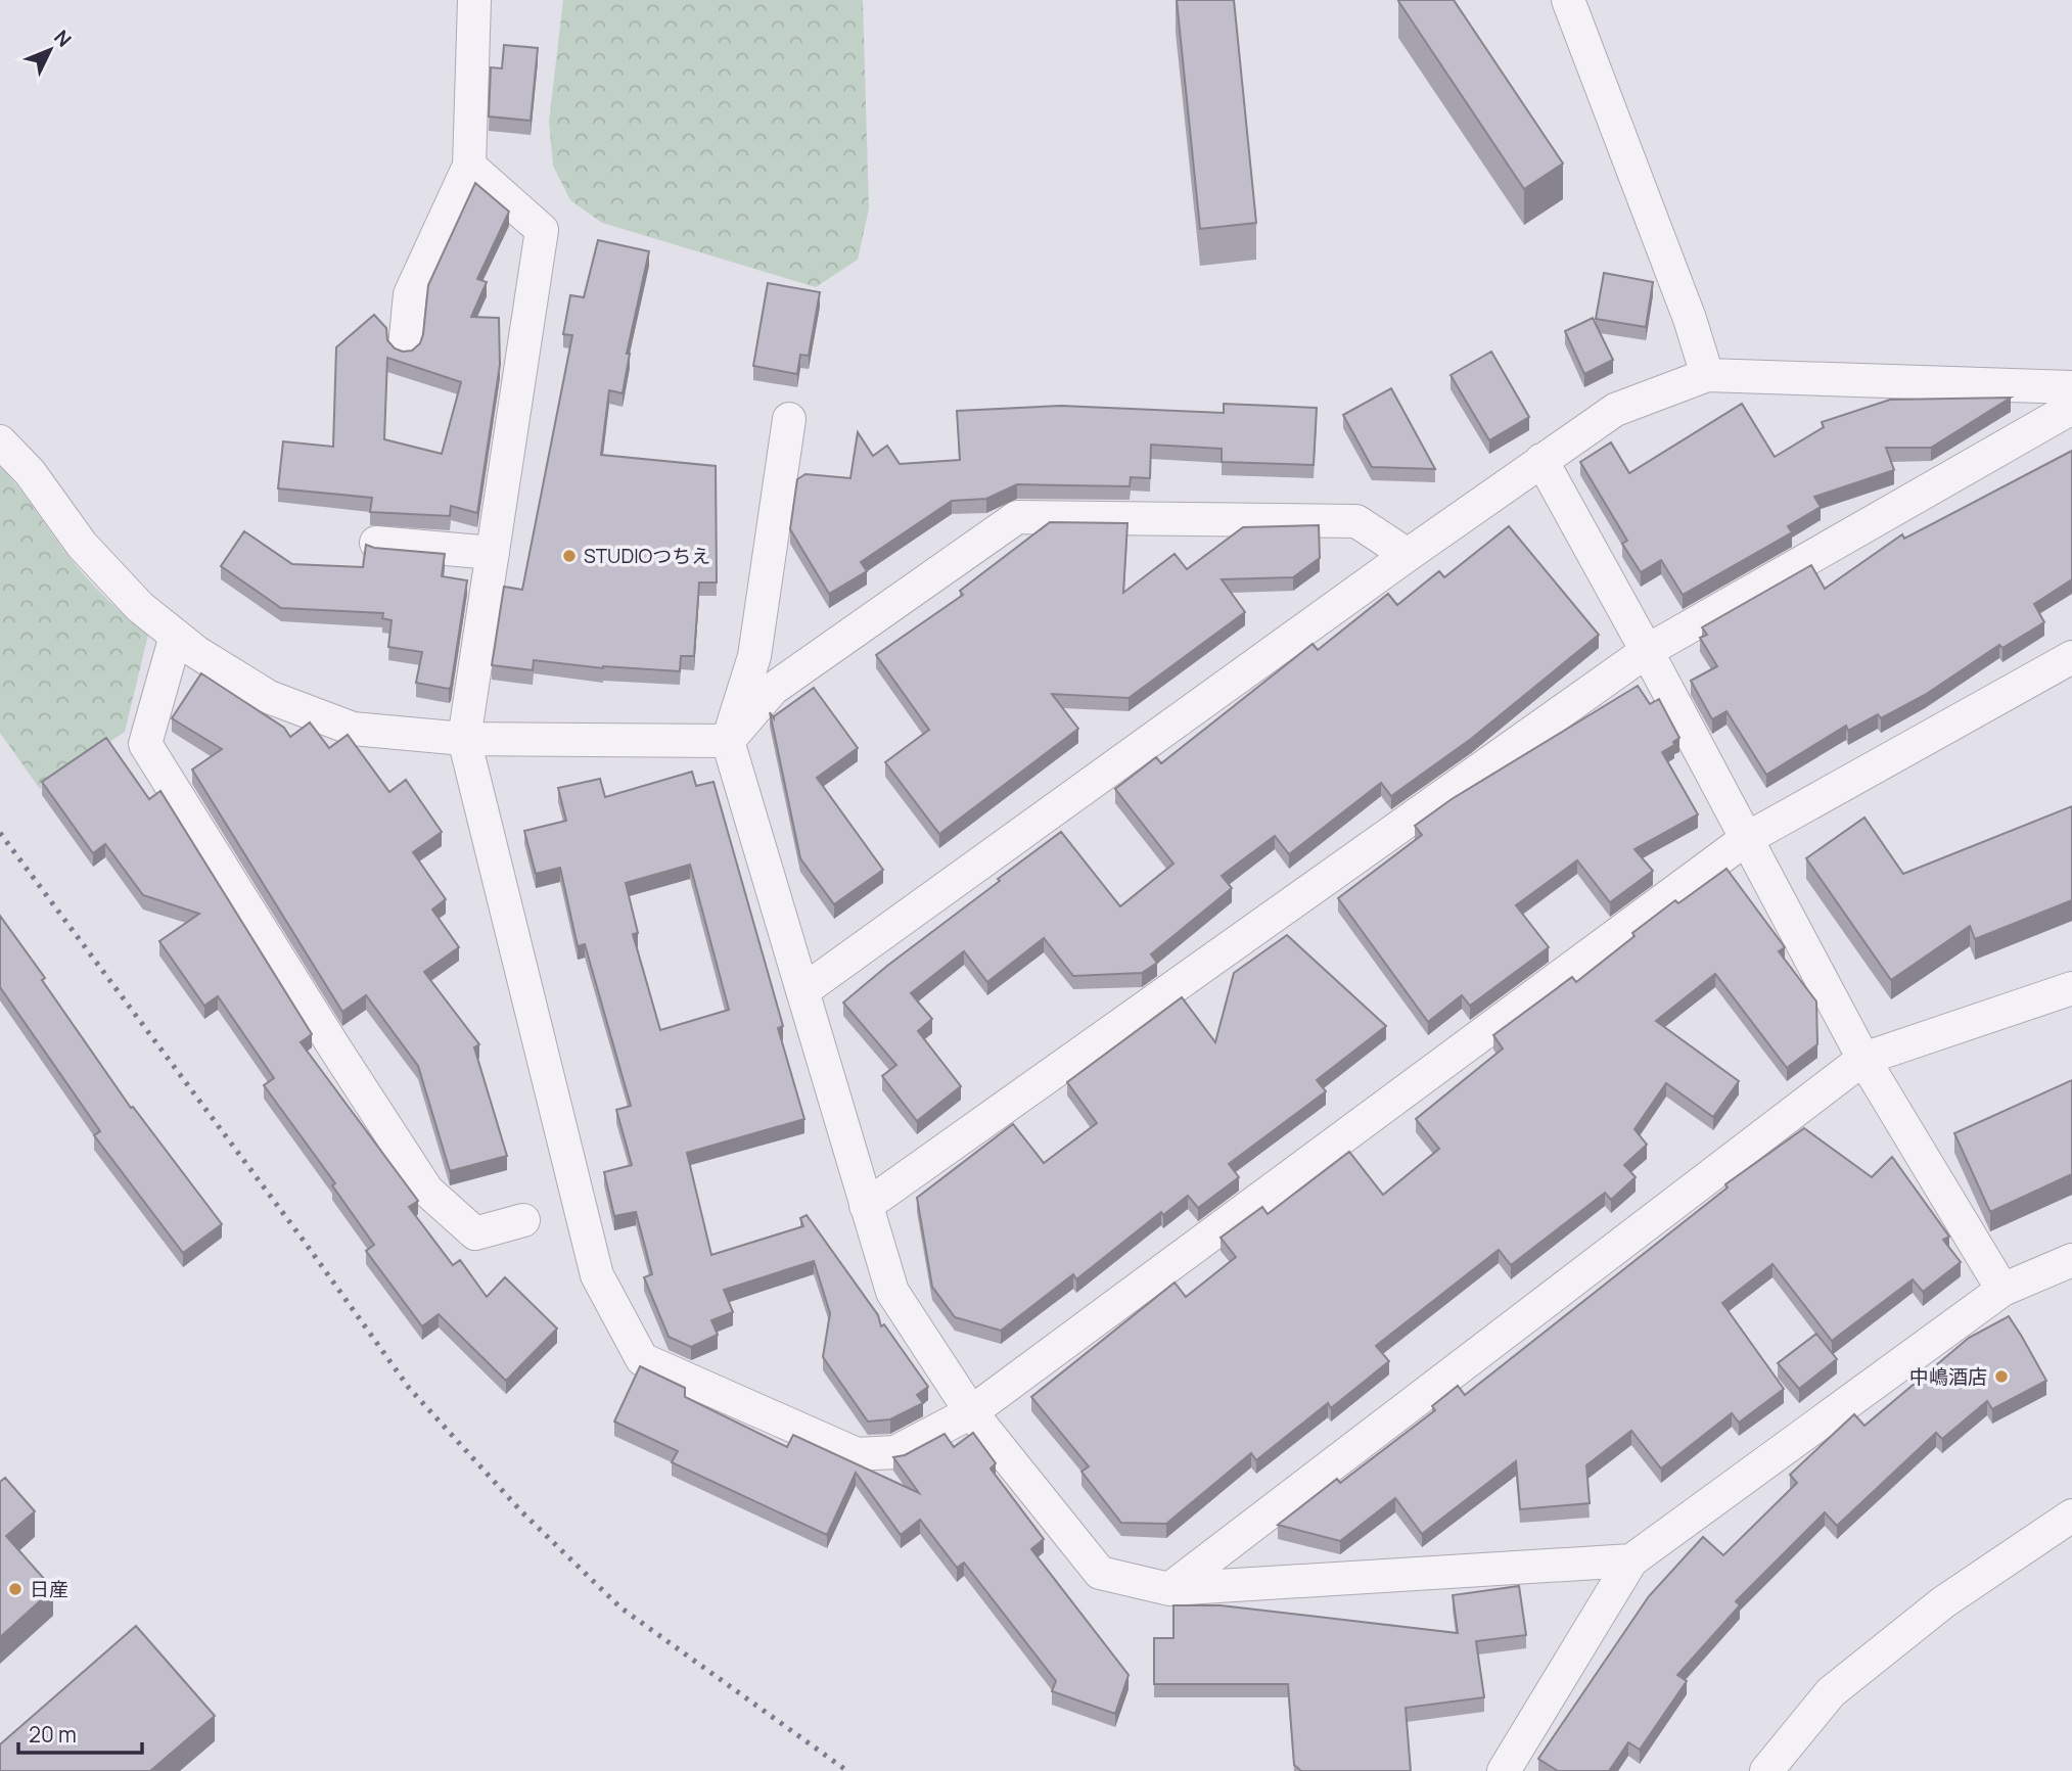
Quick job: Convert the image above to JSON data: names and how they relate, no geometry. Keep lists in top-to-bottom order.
{
  "places": ["STUDIOつちえ", "中嶋酒店", "日産"],
  "scale_bar": "20 m",
  "north": "top right"
}
